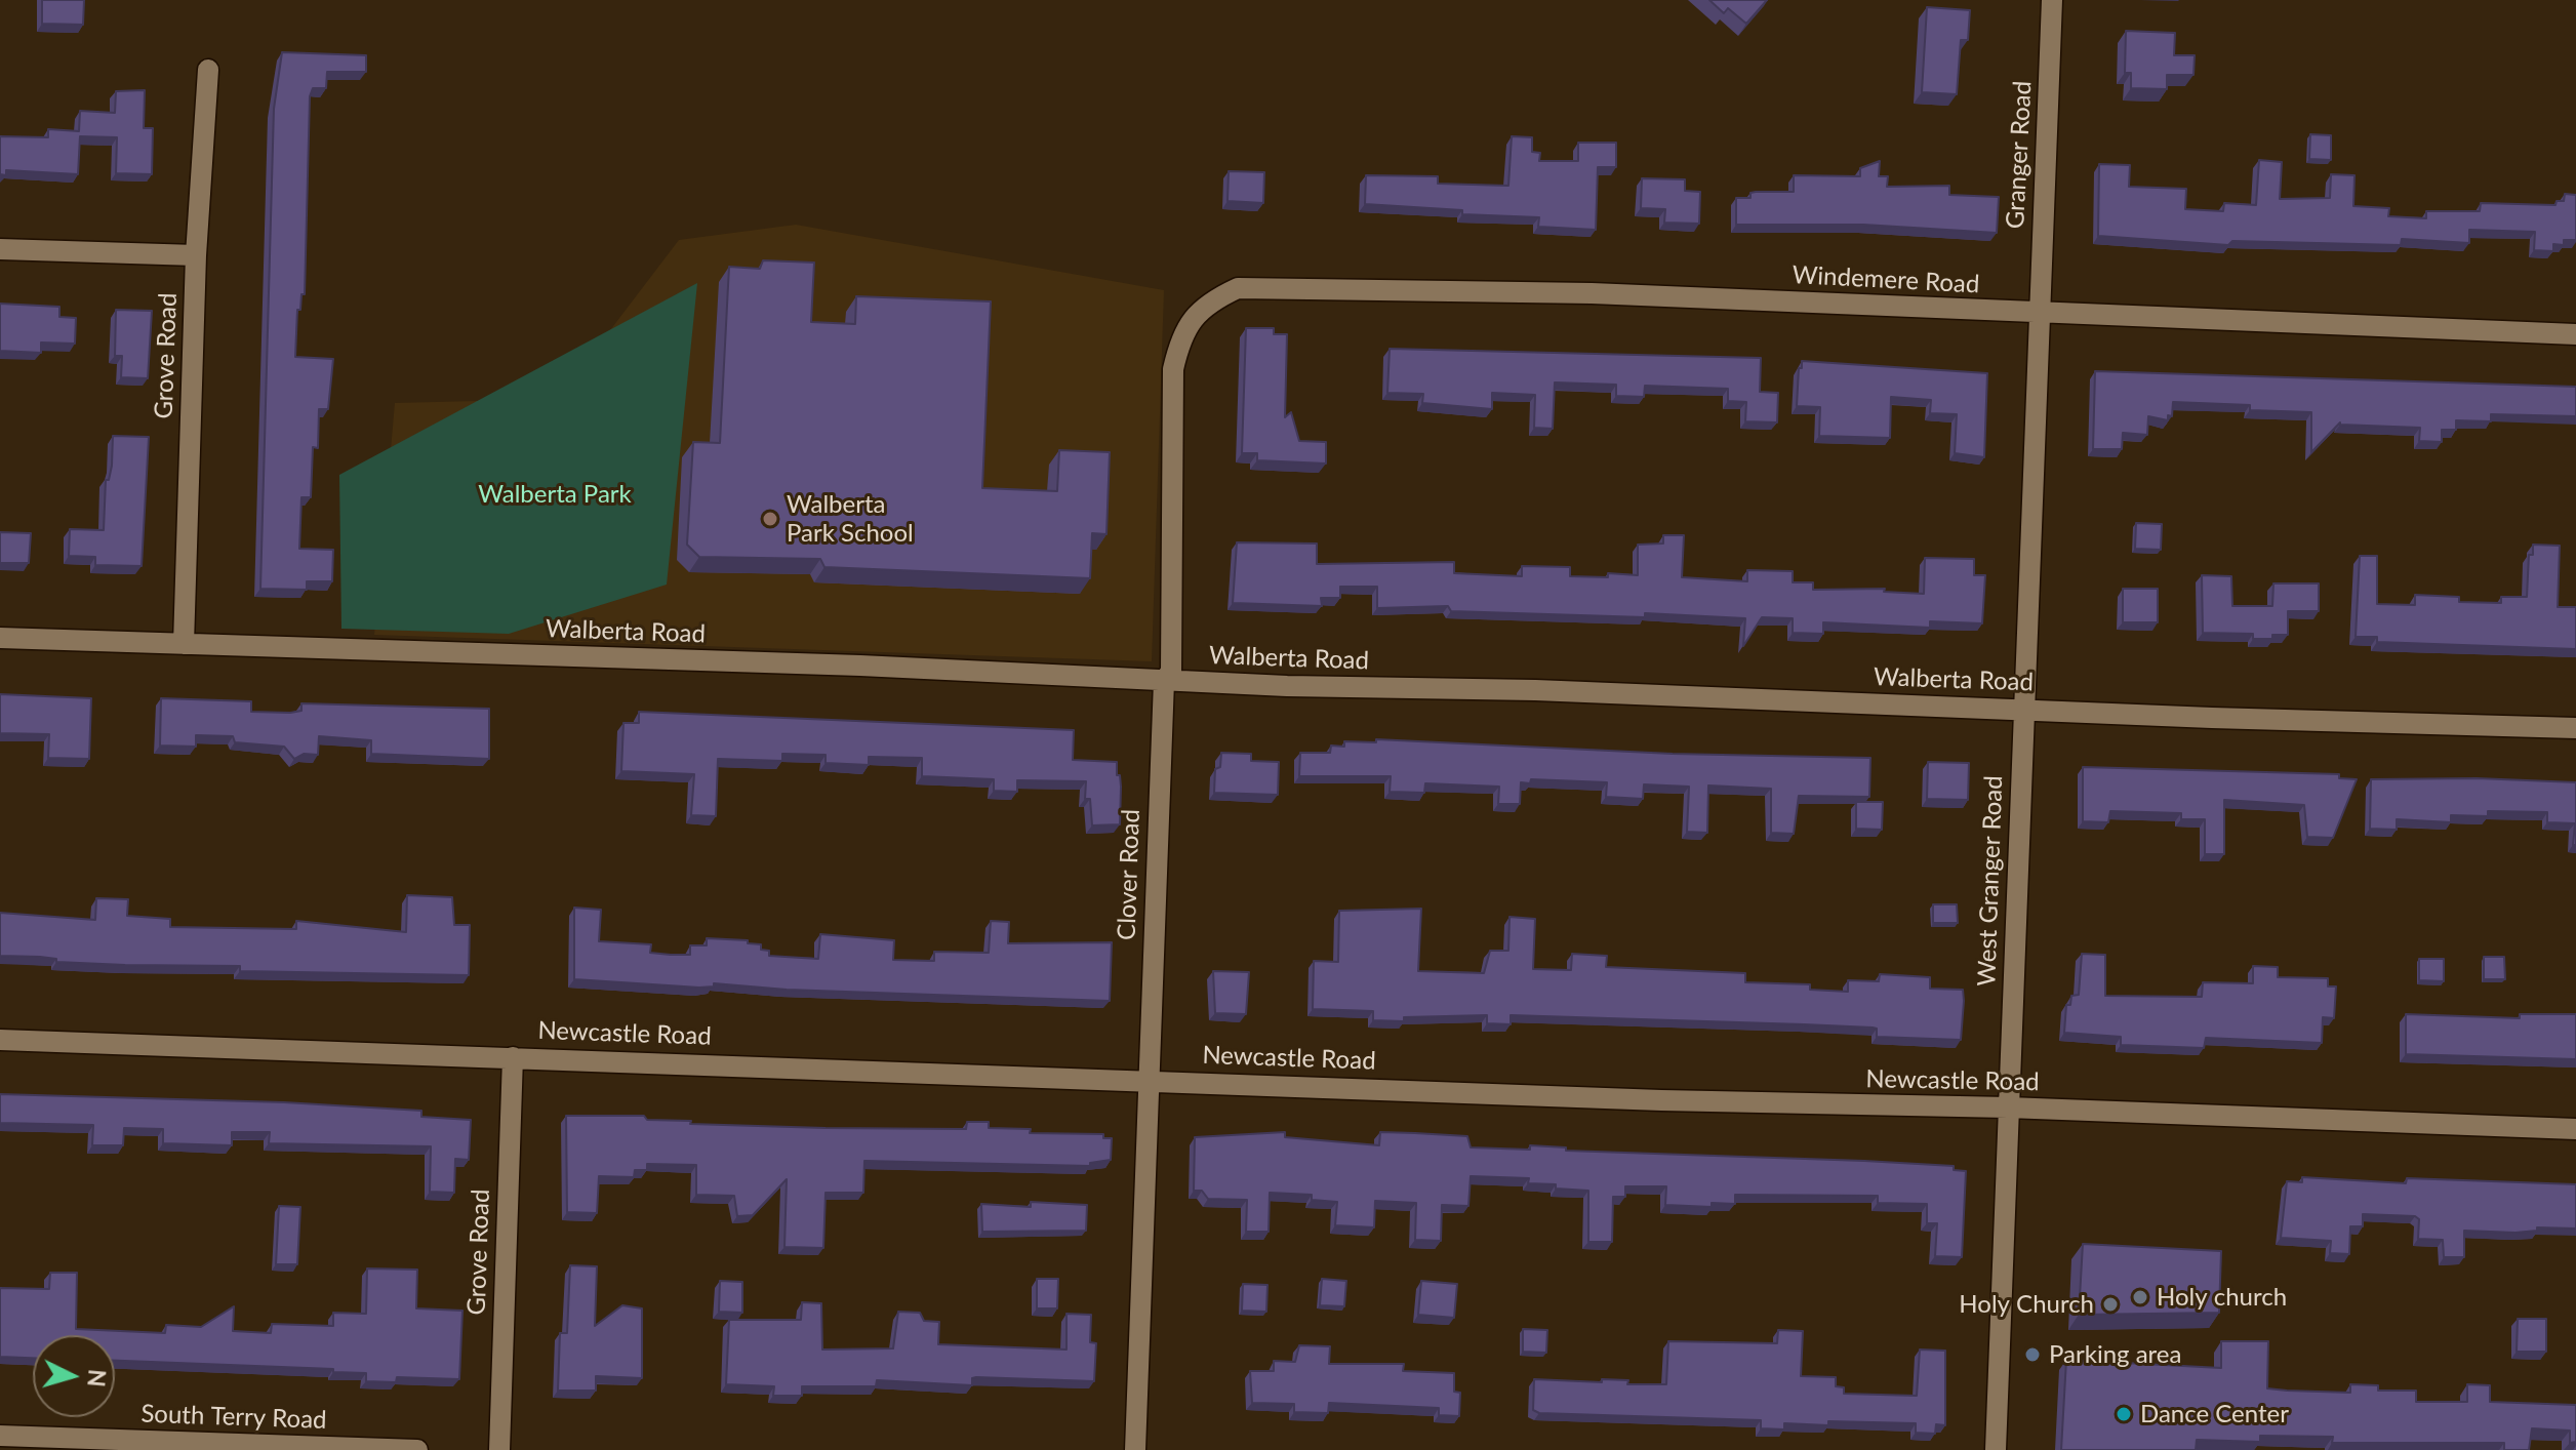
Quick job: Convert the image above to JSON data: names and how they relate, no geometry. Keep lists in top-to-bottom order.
{
  "streets": {
    "street": [
      "Granger Road",
      "Windemere Road",
      "Grove Road",
      "Walberta Road",
      "Clover Road",
      "West Granger Road",
      "Newcastle Road",
      "South Terry Road"
    ]
  },
  "crossings": [
    ["Granger Road", "Windemere Road"],
    ["Granger Road", "West Granger Road"],
    ["Windemere Road", "Clover Road"],
    ["Windemere Road", "West Granger Road"],
    ["Grove Road", "Walberta Road"],
    ["Grove Road", "Newcastle Road"],
    ["Walberta Road", "Clover Road"],
    ["Walberta Road", "West Granger Road"],
    ["Clover Road", "Newcastle Road"],
    ["West Granger Road", "Newcastle Road"]
  ],
  "parks": ["Walberta Park"],
  "places": [
    "Walberta Park School",
    "Holy church",
    "Holy Church",
    "Parking area",
    "Dance Center"
  ],
  "north": "right"
}
